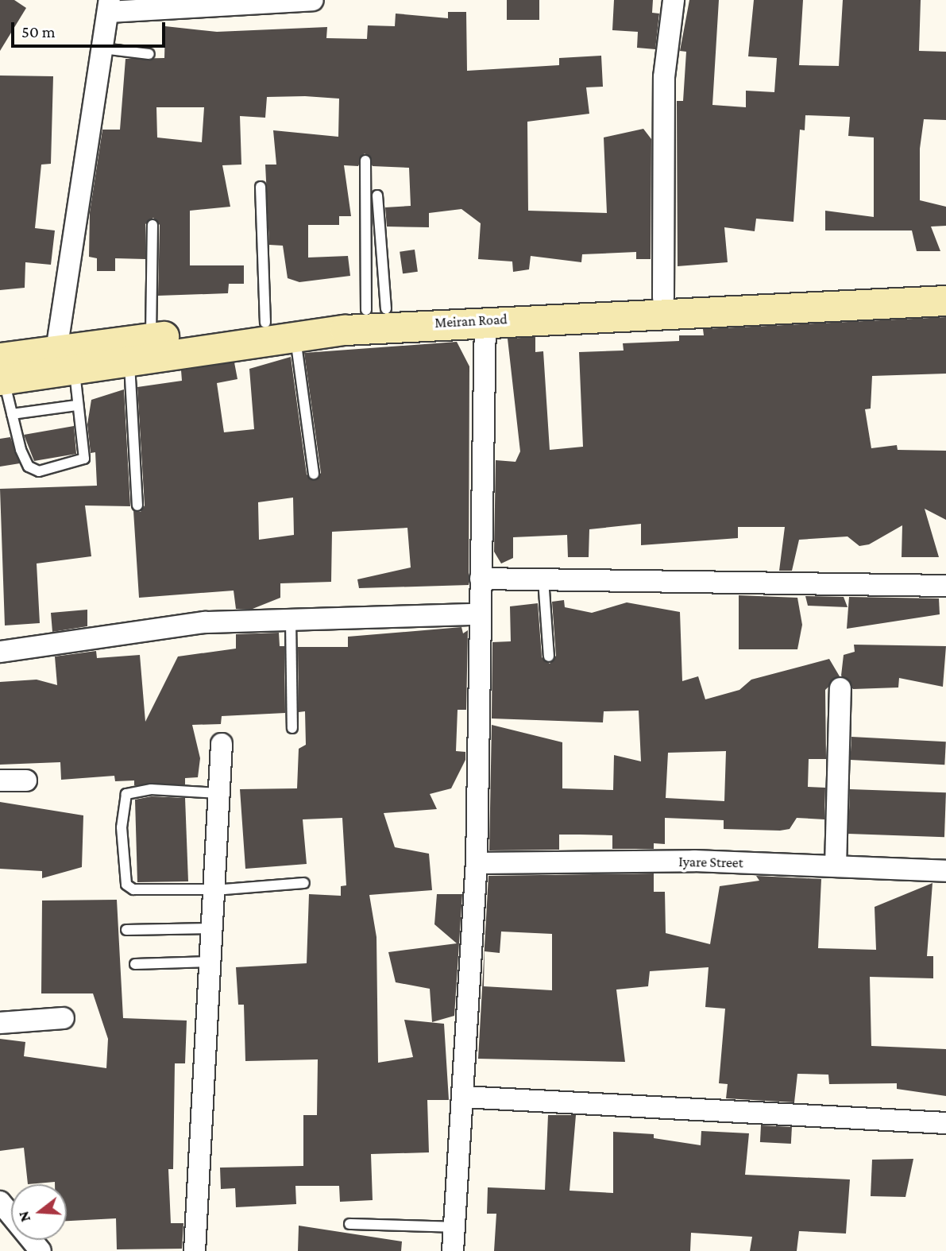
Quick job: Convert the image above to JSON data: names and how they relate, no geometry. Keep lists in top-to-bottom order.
{
  "streets": {
    "main road": ["Meiran Road"],
    "street": ["Iyare Street"]
  },
  "scale_bar": "50 m",
  "north": "left"
}
